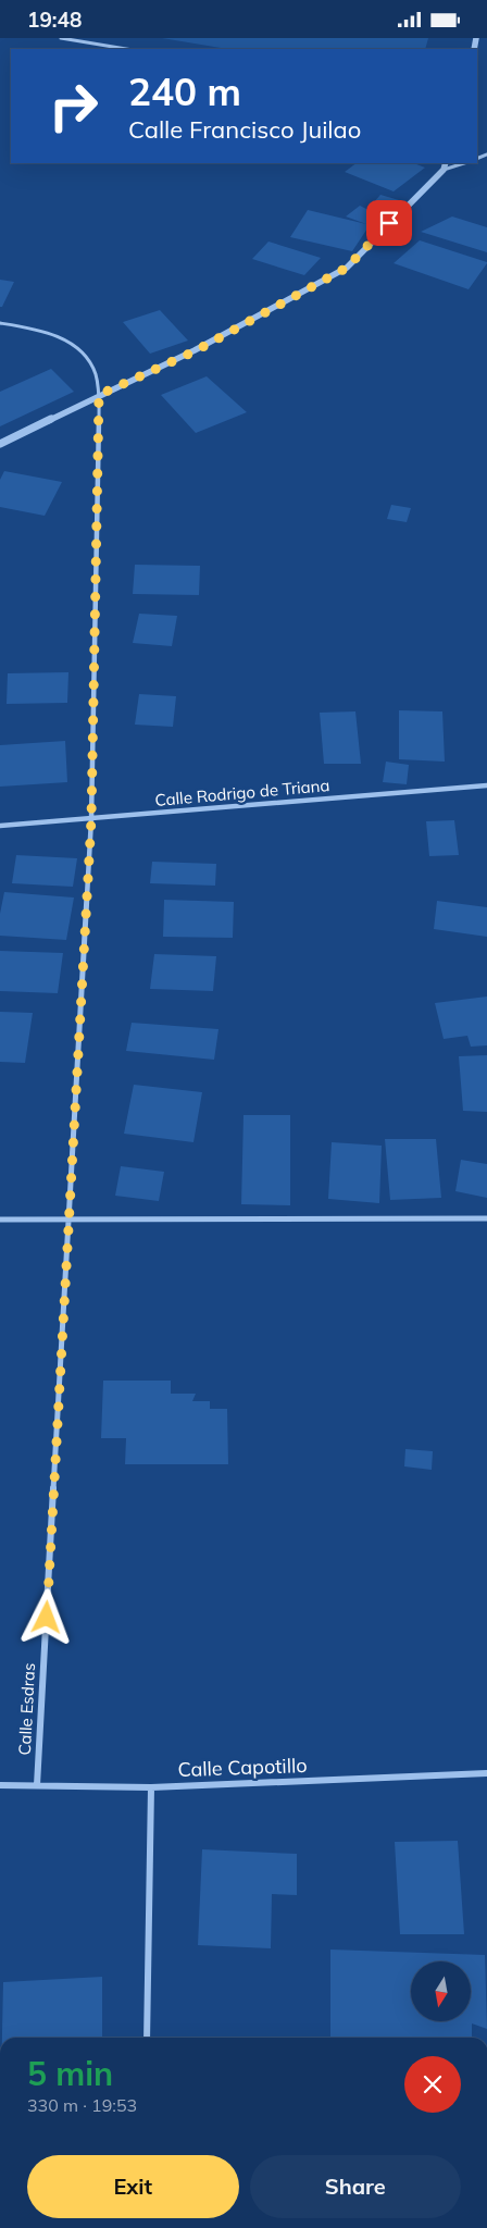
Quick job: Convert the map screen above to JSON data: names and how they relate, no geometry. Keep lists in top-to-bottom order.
{
  "streets": {
    "street": ["Calle Rodrigo de Triana", "Calle Esdras", "Calle Capotillo"]
  },
  "crossings": [
    ["Calle Rodrigo de Triana", "Calle Esdras"],
    ["Calle Esdras", "Calle Capotillo"]
  ],
  "north": "bottom",
  "page": {
    "status": "19:48",
    "turn": ["240 m", "Calle Francisco Juilao"],
    "heading": ["5 min", "330 m · 19:53"],
    "buttons": ["Exit", "Share"]
  }
}
